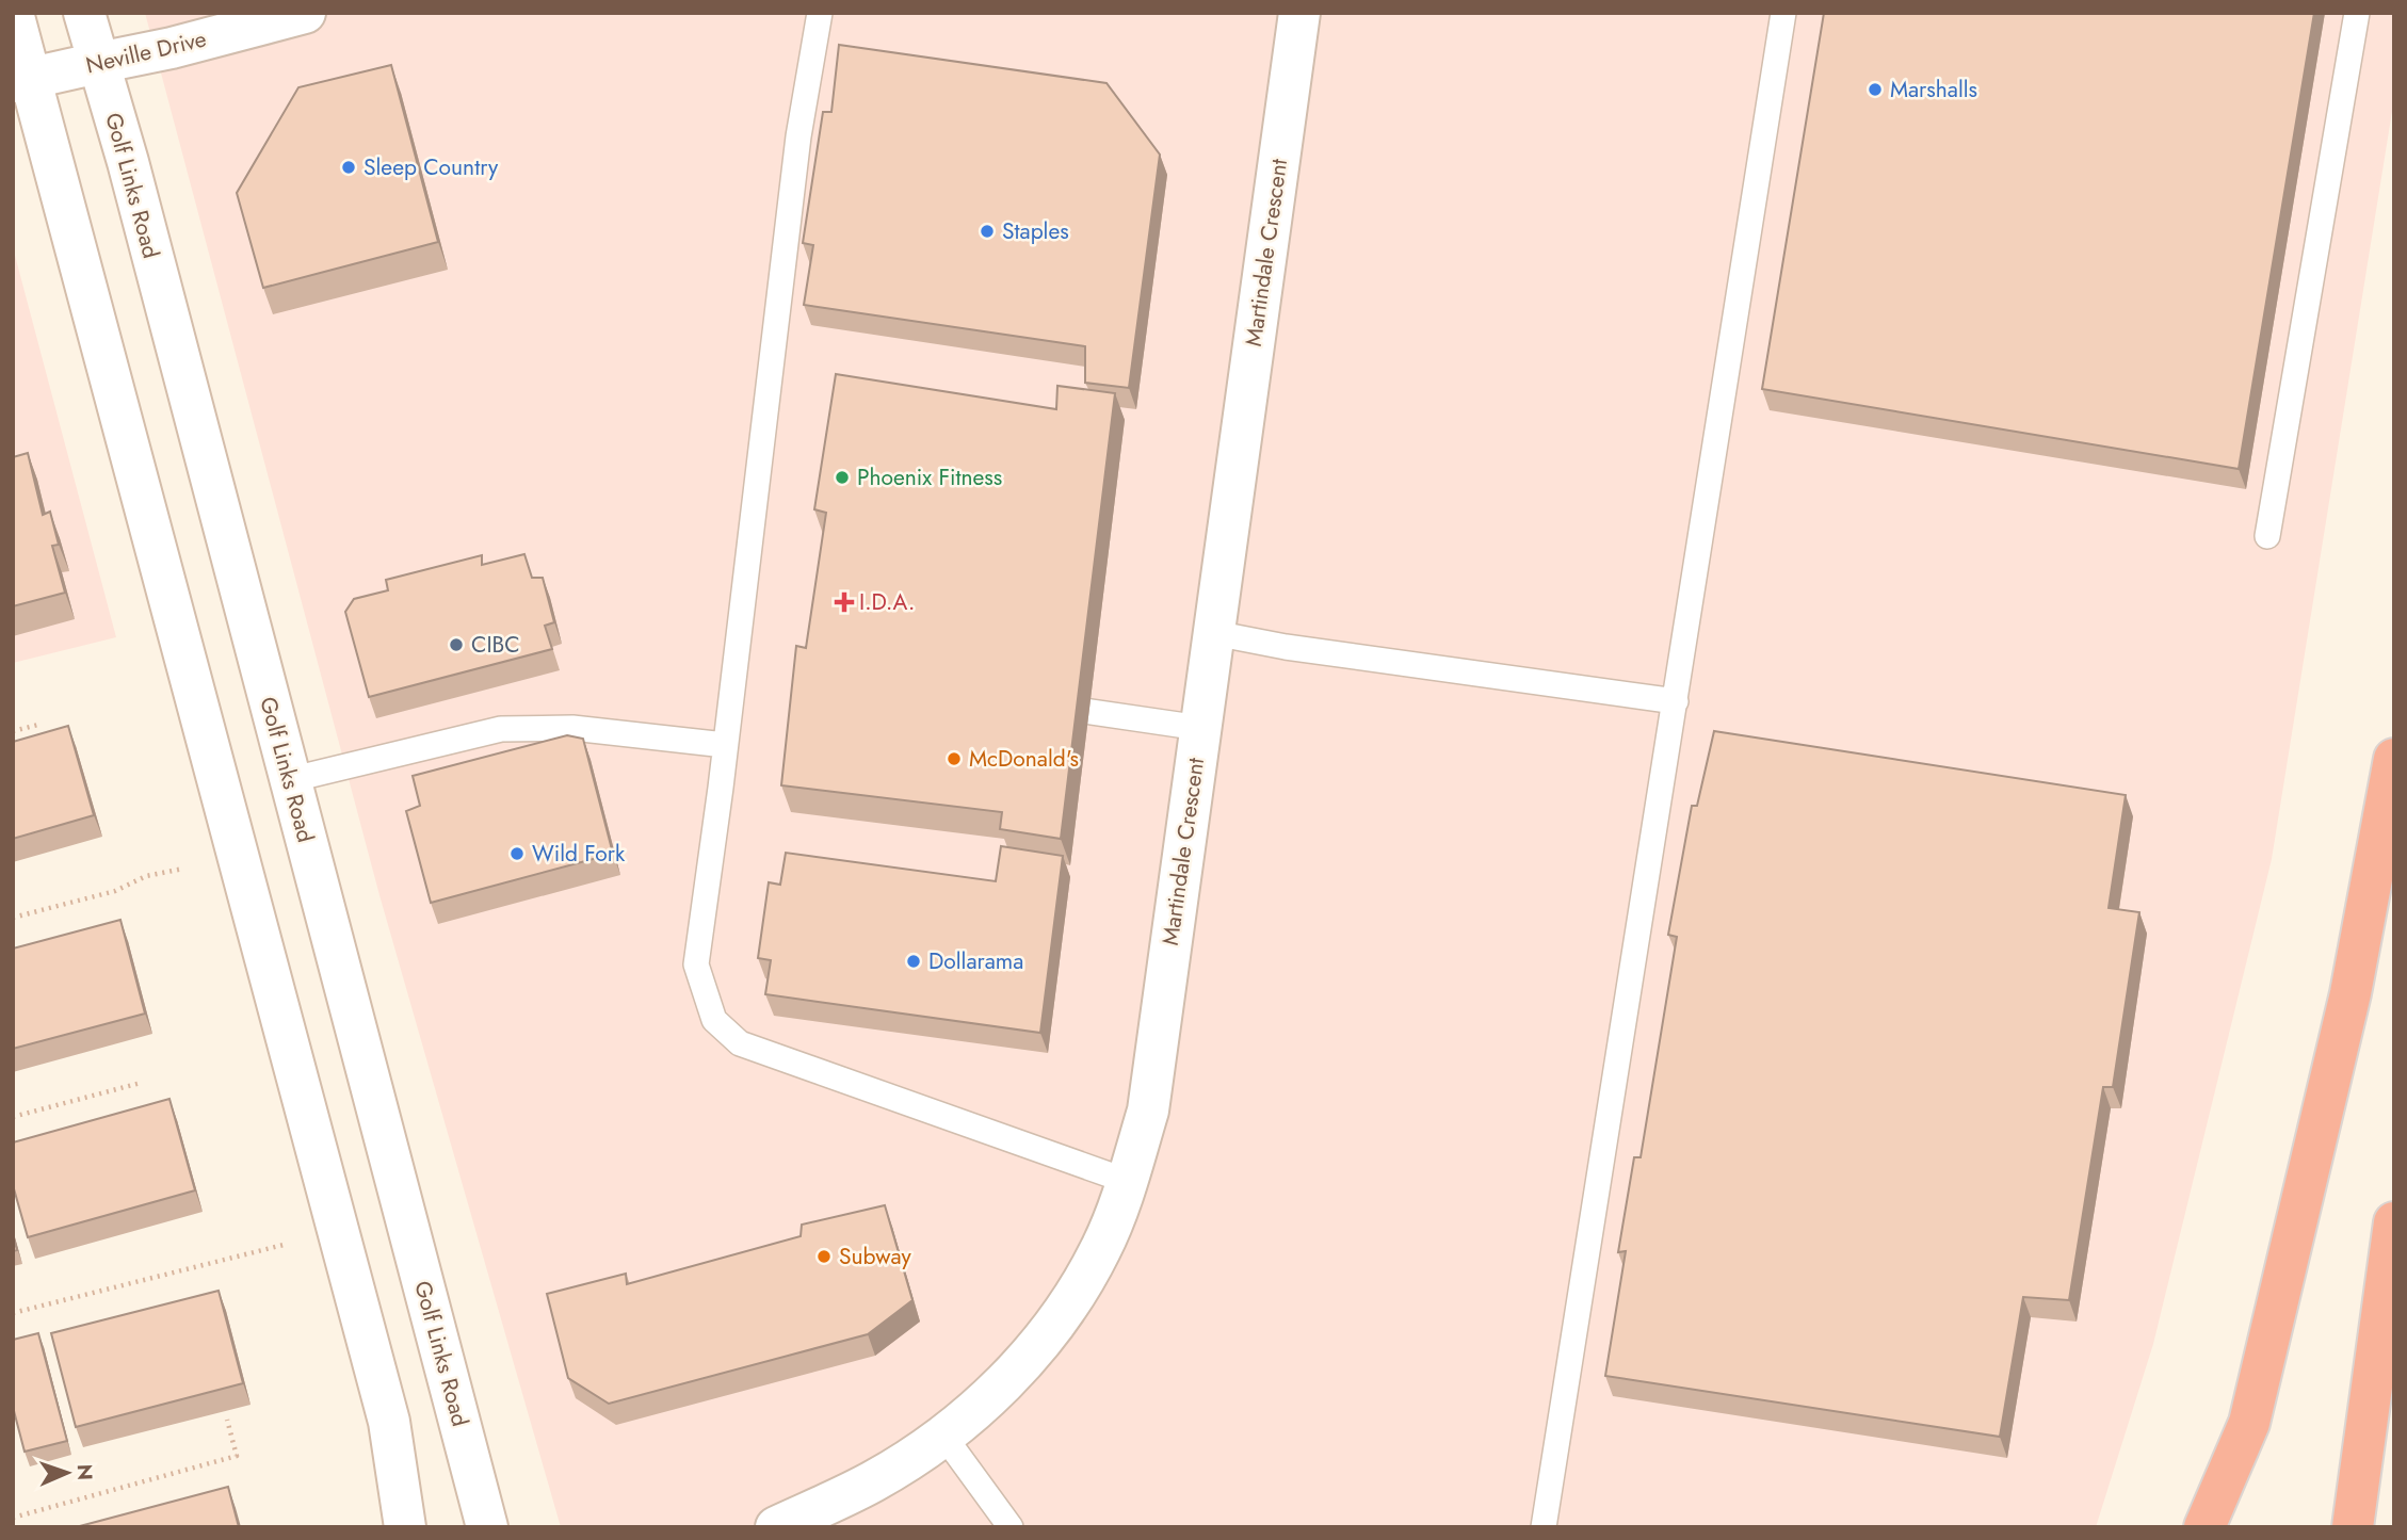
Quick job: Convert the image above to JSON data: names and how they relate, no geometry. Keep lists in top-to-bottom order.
{
  "streets": {
    "main road": ["Neville Drive", "Golf Links Road", "Martindale Crescent"]
  },
  "crossings": [
    ["Neville Drive", "Golf Links Road"]
  ],
  "places": {
    "other": [
      "Marshalls",
      "Sleep Country",
      "Staples",
      "Phoenix Fitness",
      "CIBC",
      "McDonald's",
      "Wild Fork",
      "Dollarama",
      "Subway"
    ],
    "health": ["I.D.A."]
  },
  "north": "right"
}
